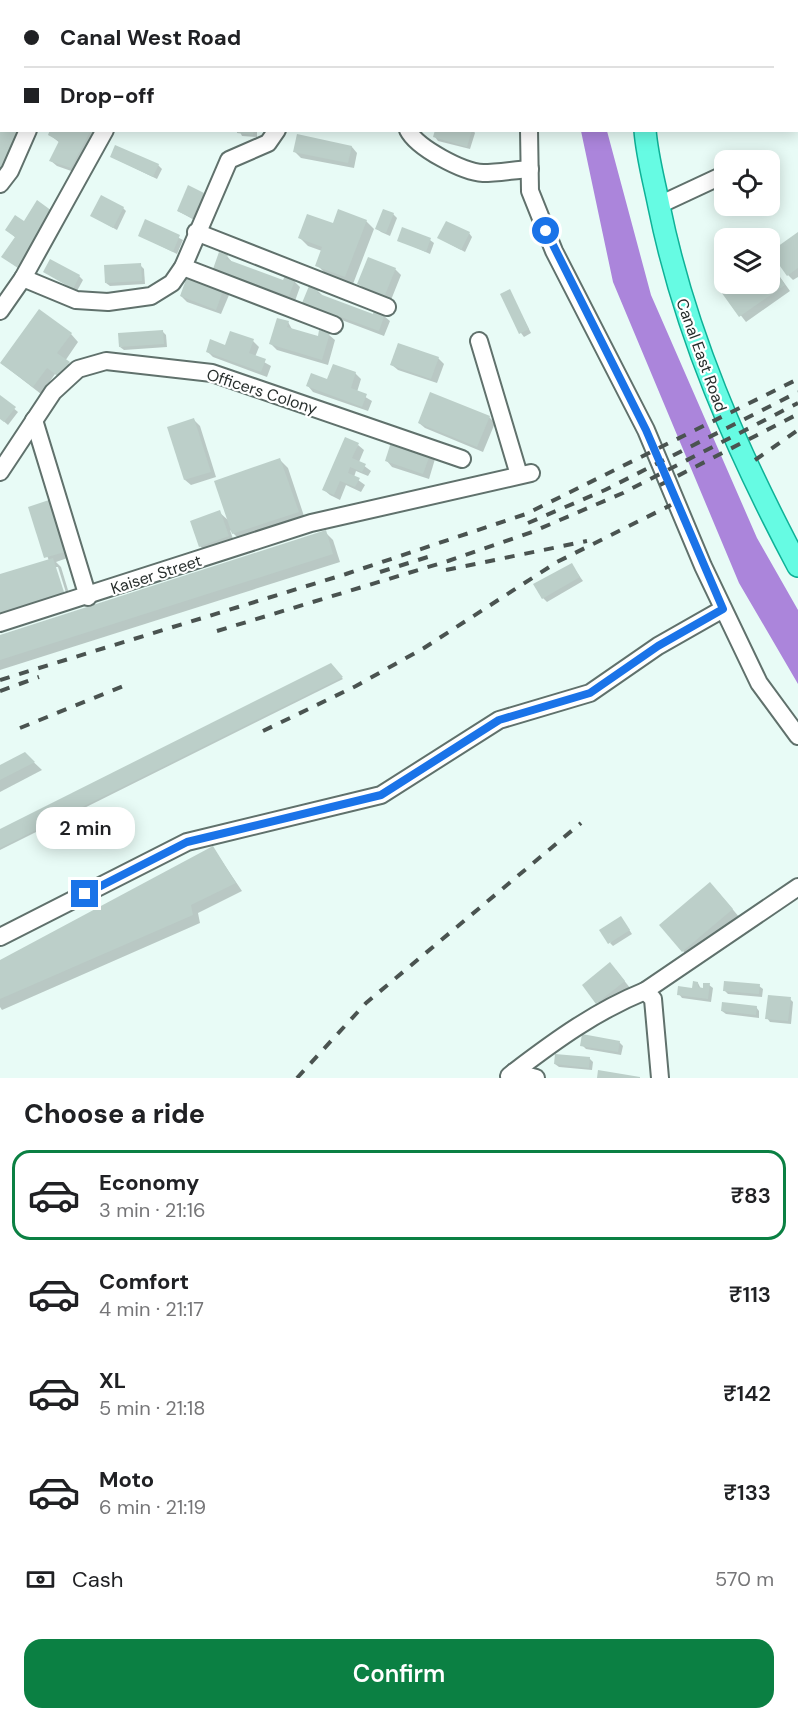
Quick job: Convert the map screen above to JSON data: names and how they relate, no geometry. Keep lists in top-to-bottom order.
{
  "streets": {
    "main road": ["Canal East Road"],
    "street": ["Officers Colony", "Kaiser Street"]
  },
  "page": {
    "banner": ["Canal West Road", "Drop-off"],
    "bubble": "2 min",
    "heading": "Choose a ride",
    "list": [
      {
        "name": "Economy",
        "note": "3 min · 21:16",
        "value": "₹83"
      },
      {
        "name": "Comfort",
        "note": "4 min · 21:17",
        "value": "₹113"
      },
      {
        "name": "XL",
        "note": "5 min · 21:18",
        "value": "₹142"
      },
      {
        "name": "Moto",
        "note": "6 min · 21:19",
        "value": "₹133"
      }
    ],
    "pay": ["Cash", "570 m"],
    "buttons": "Confirm"
  }
}
